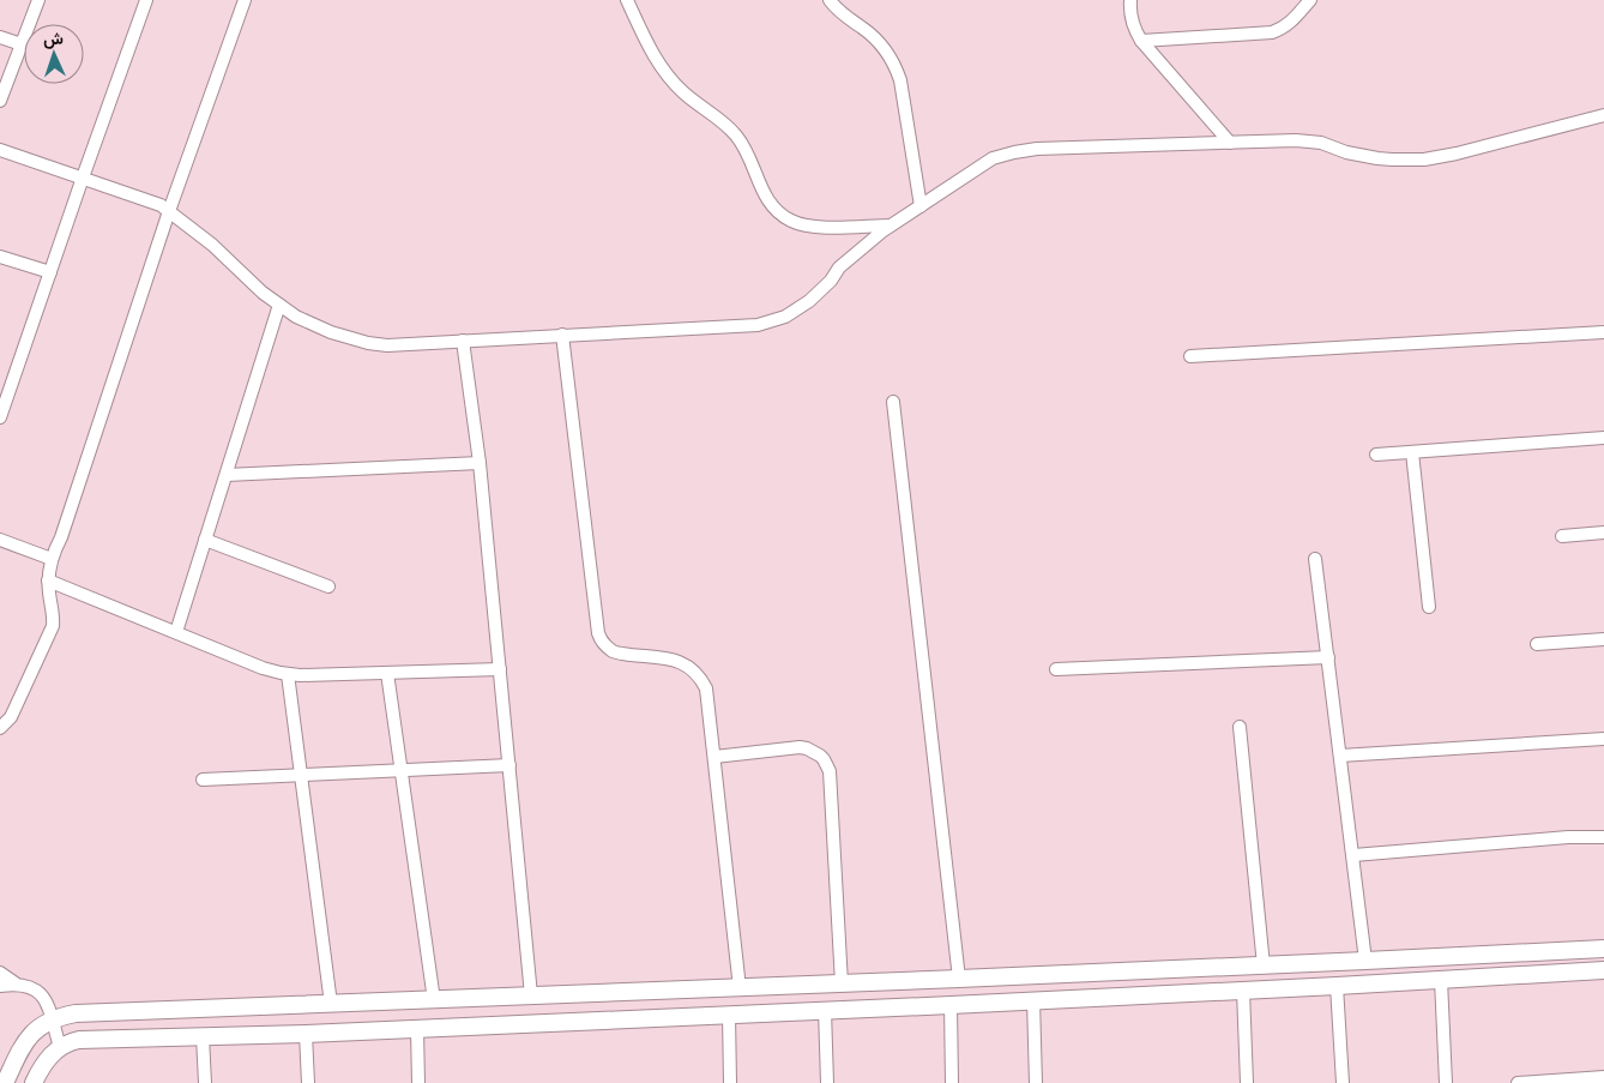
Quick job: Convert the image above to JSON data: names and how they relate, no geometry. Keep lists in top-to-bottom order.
{
  "north": "top"
}
